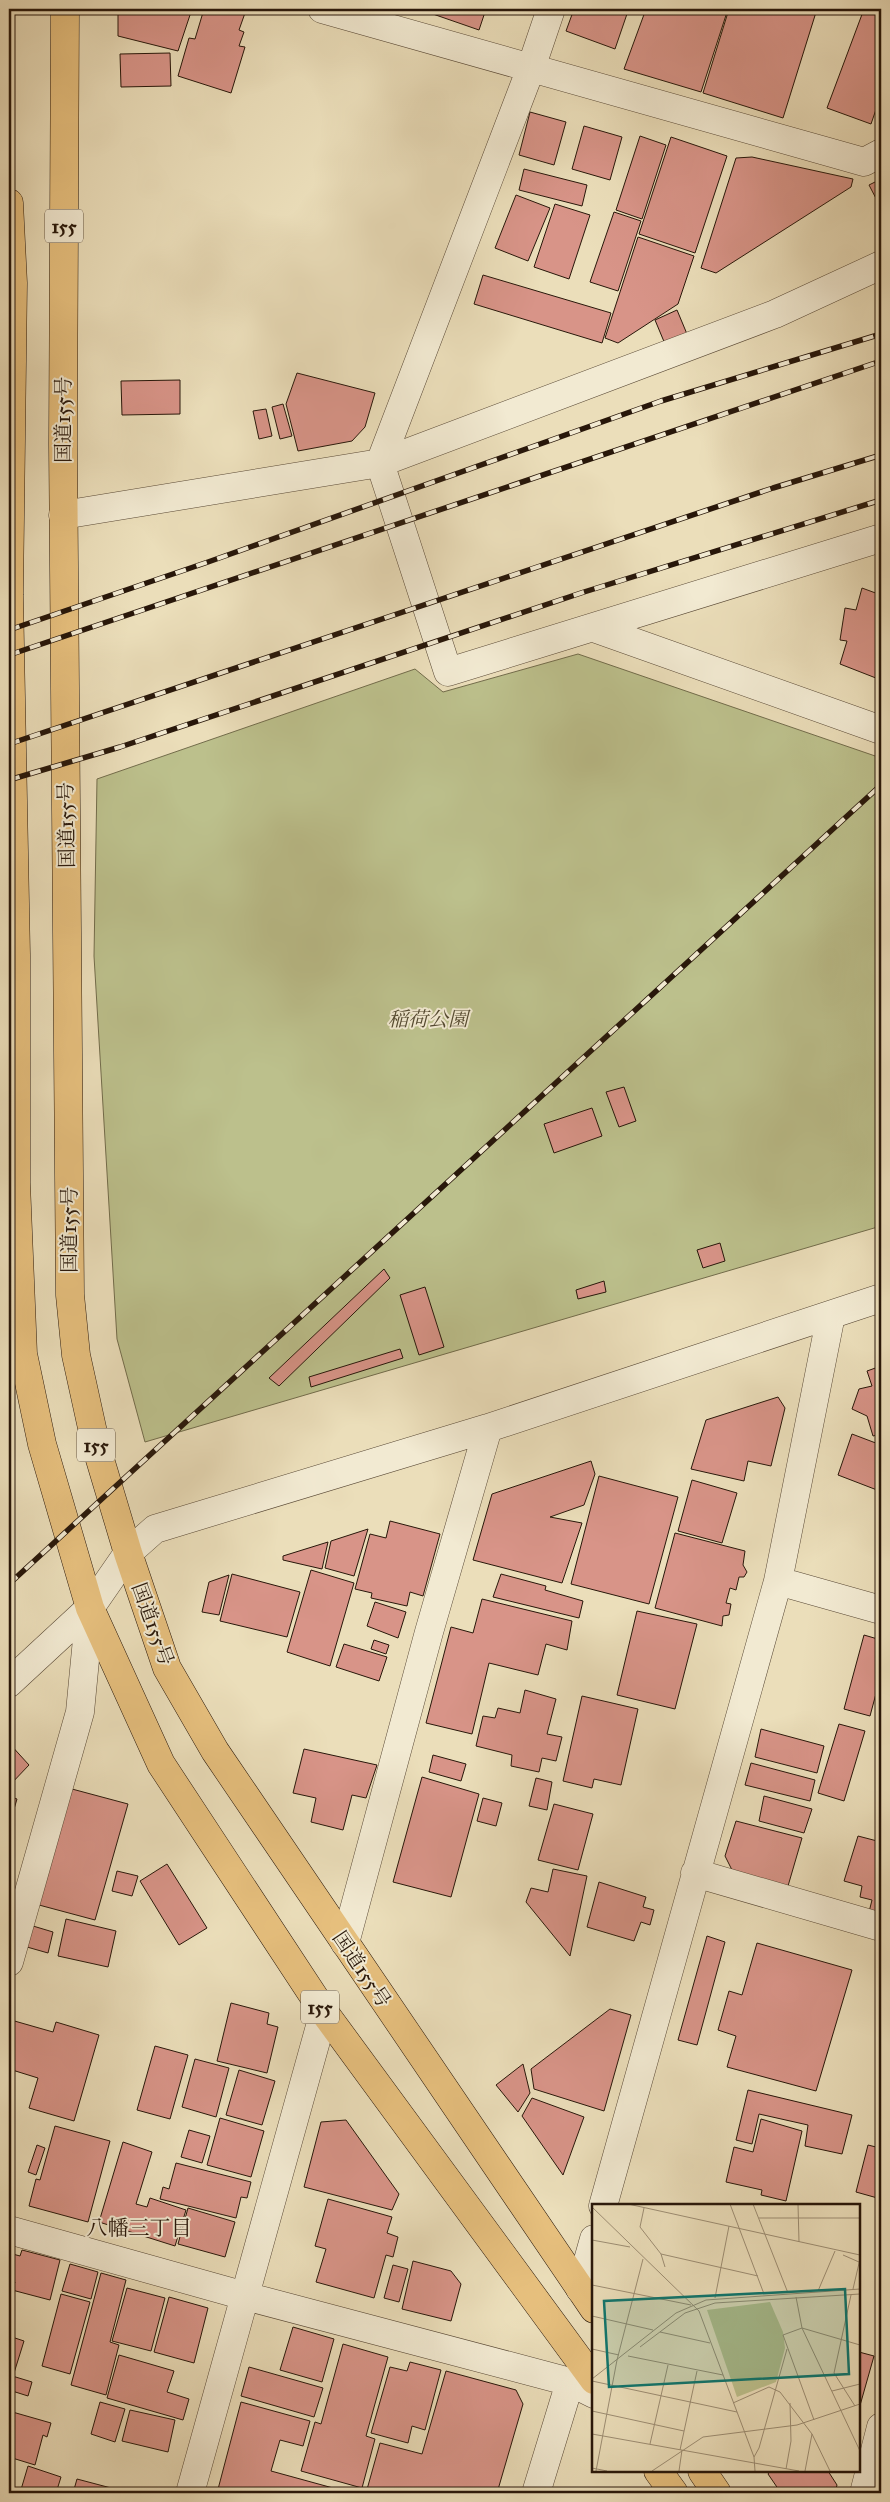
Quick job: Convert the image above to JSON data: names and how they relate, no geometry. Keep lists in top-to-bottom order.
{
  "streets": {
    "highway": ["155", "国道155号"]
  },
  "districts": ["八幡三丁目"],
  "parks": ["稲荷公園"]
}
